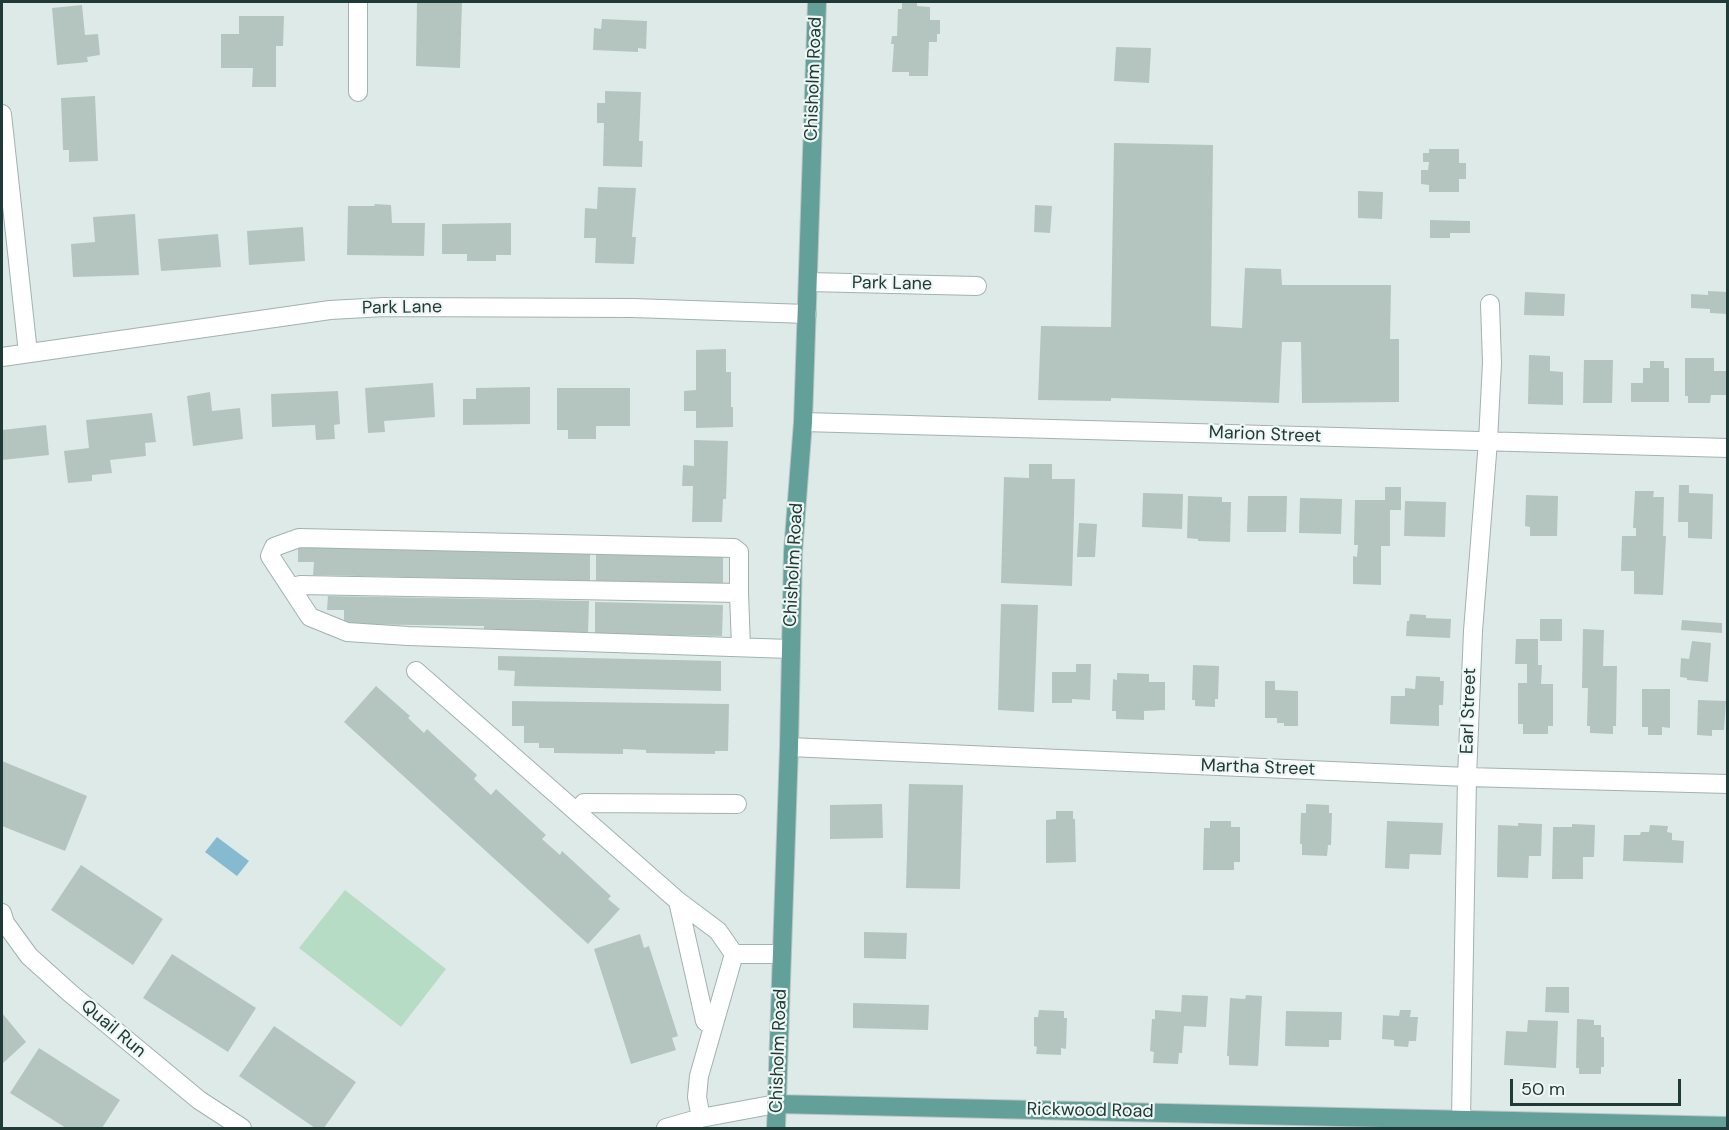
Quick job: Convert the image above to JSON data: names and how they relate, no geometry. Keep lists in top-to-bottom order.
{
  "streets": {
    "main road": ["Chisholm Road", "Rickwood Road"],
    "street": [
      "Park Lane",
      "Marion Street",
      "Earl Street",
      "Martha Street",
      "Quail Run"
    ]
  },
  "crossings": [
    ["Chisholm Road", "Park Lane"],
    ["Chisholm Road", "Marion Street"],
    ["Chisholm Road", "Martha Street"],
    ["Chisholm Road", "Rickwood Road"],
    ["Marion Street", "Earl Street"],
    ["Earl Street", "Martha Street"],
    ["Earl Street", "Rickwood Road"]
  ],
  "scale_bar": "50 m"
}
